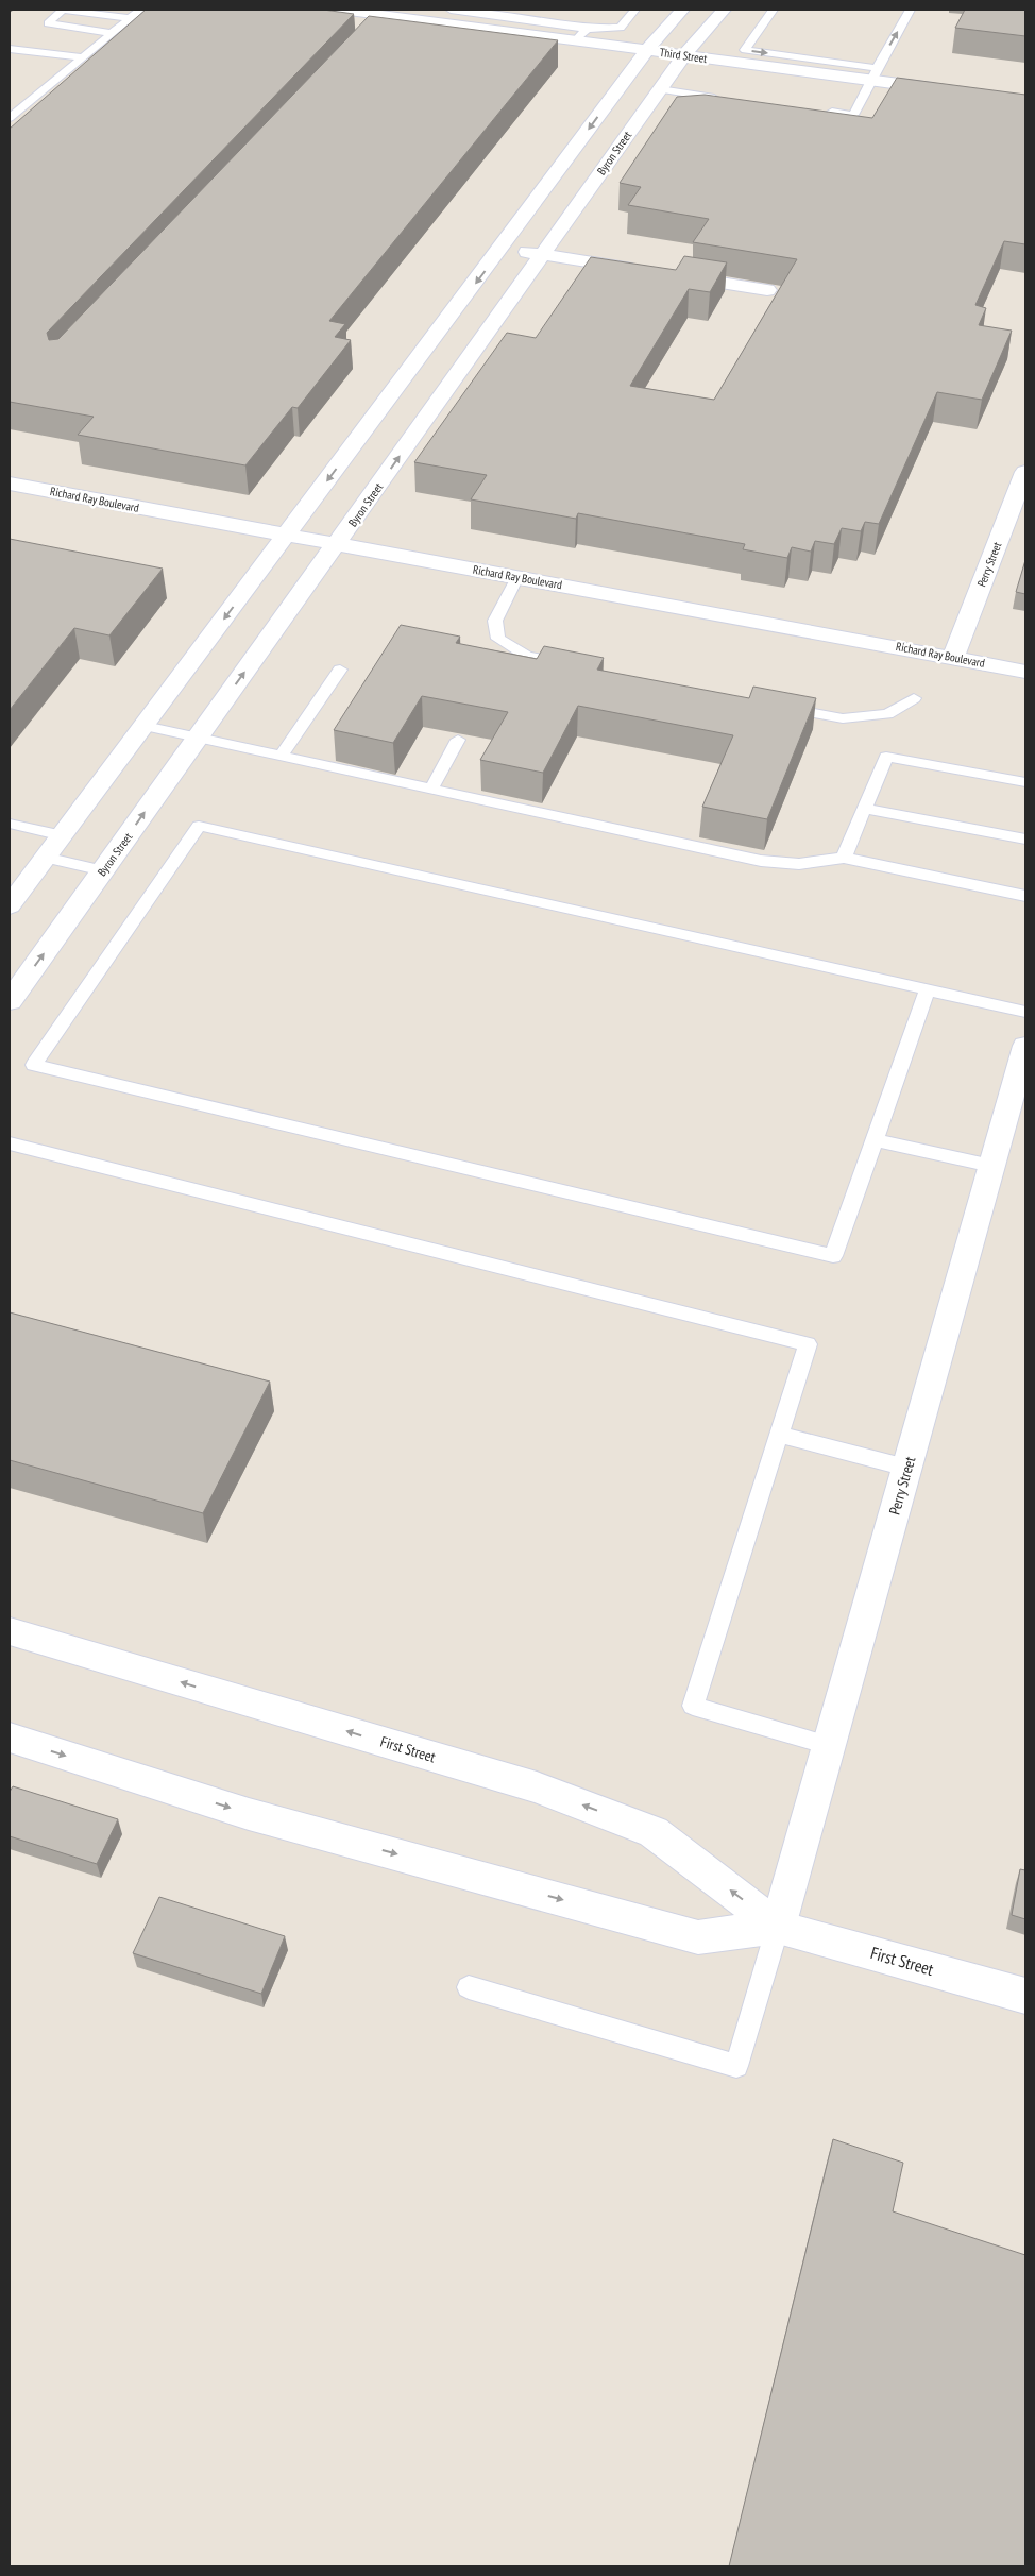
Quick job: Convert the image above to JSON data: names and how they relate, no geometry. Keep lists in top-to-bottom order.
{
  "streets": {
    "street": [
      "Third Street",
      "Byron Street",
      "Richard Ray Boulevard",
      "Perry Street",
      "First Street"
    ]
  },
  "crossings": [
    ["Third Street", "Byron Street"],
    ["Byron Street", "Richard Ray Boulevard"],
    ["Richard Ray Boulevard", "Perry Street"],
    ["Perry Street", "First Street"]
  ]
}
